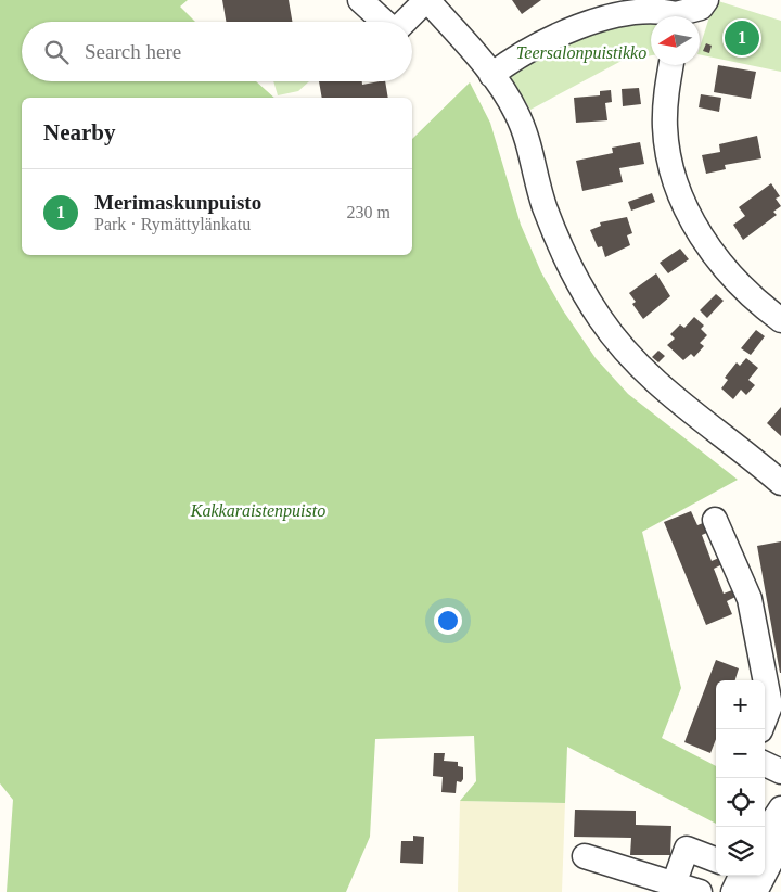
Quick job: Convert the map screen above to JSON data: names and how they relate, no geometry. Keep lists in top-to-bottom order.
{
  "parks": ["Teersalonpuistikko", "Kakkaraistenpuisto"],
  "north": "left",
  "page": {
    "pins": "1",
    "search": "Search here",
    "heading": "Nearby",
    "list": [
      {
        "mark": "1",
        "name": "Merimaskunpuisto",
        "note": "Park · Rymättylänkatu",
        "value": "230 m"
      }
    ],
    "map_buttons": ["+", "−"]
  }
}
